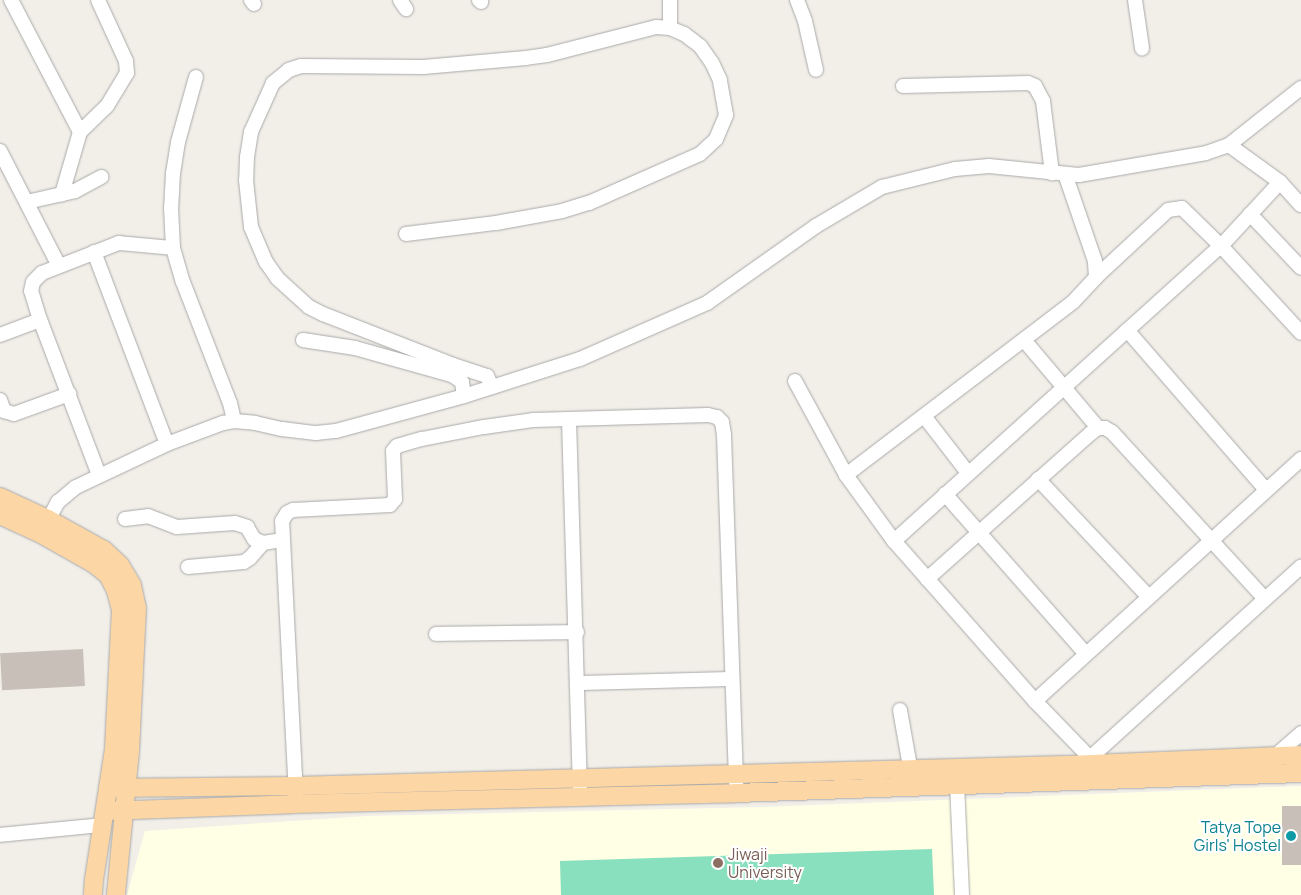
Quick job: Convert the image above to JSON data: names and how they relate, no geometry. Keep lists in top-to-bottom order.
{
  "places": ["Tatya Tope Girls' Hostel", "Jiwaji University"]
}
